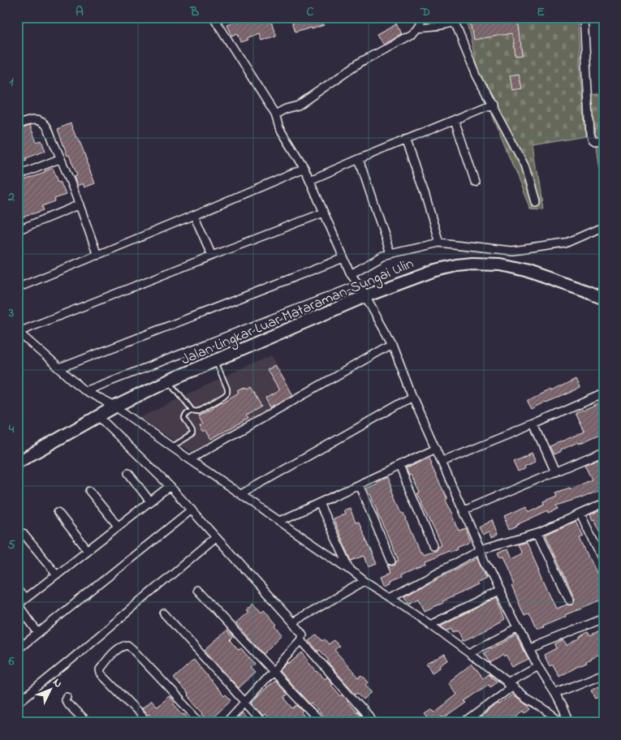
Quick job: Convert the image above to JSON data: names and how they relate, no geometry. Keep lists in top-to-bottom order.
{
  "streets": {
    "main road": ["Jalan Lingkar Luar Mataraman-Sungai Ulin"]
  },
  "north": "top right",
  "grid": {
    "columns": [
      "A",
      "B",
      "C",
      "D",
      "E"
    ],
    "rows": [
      "1",
      "2",
      "3",
      "4",
      "5",
      "6"
    ]
  }
}
